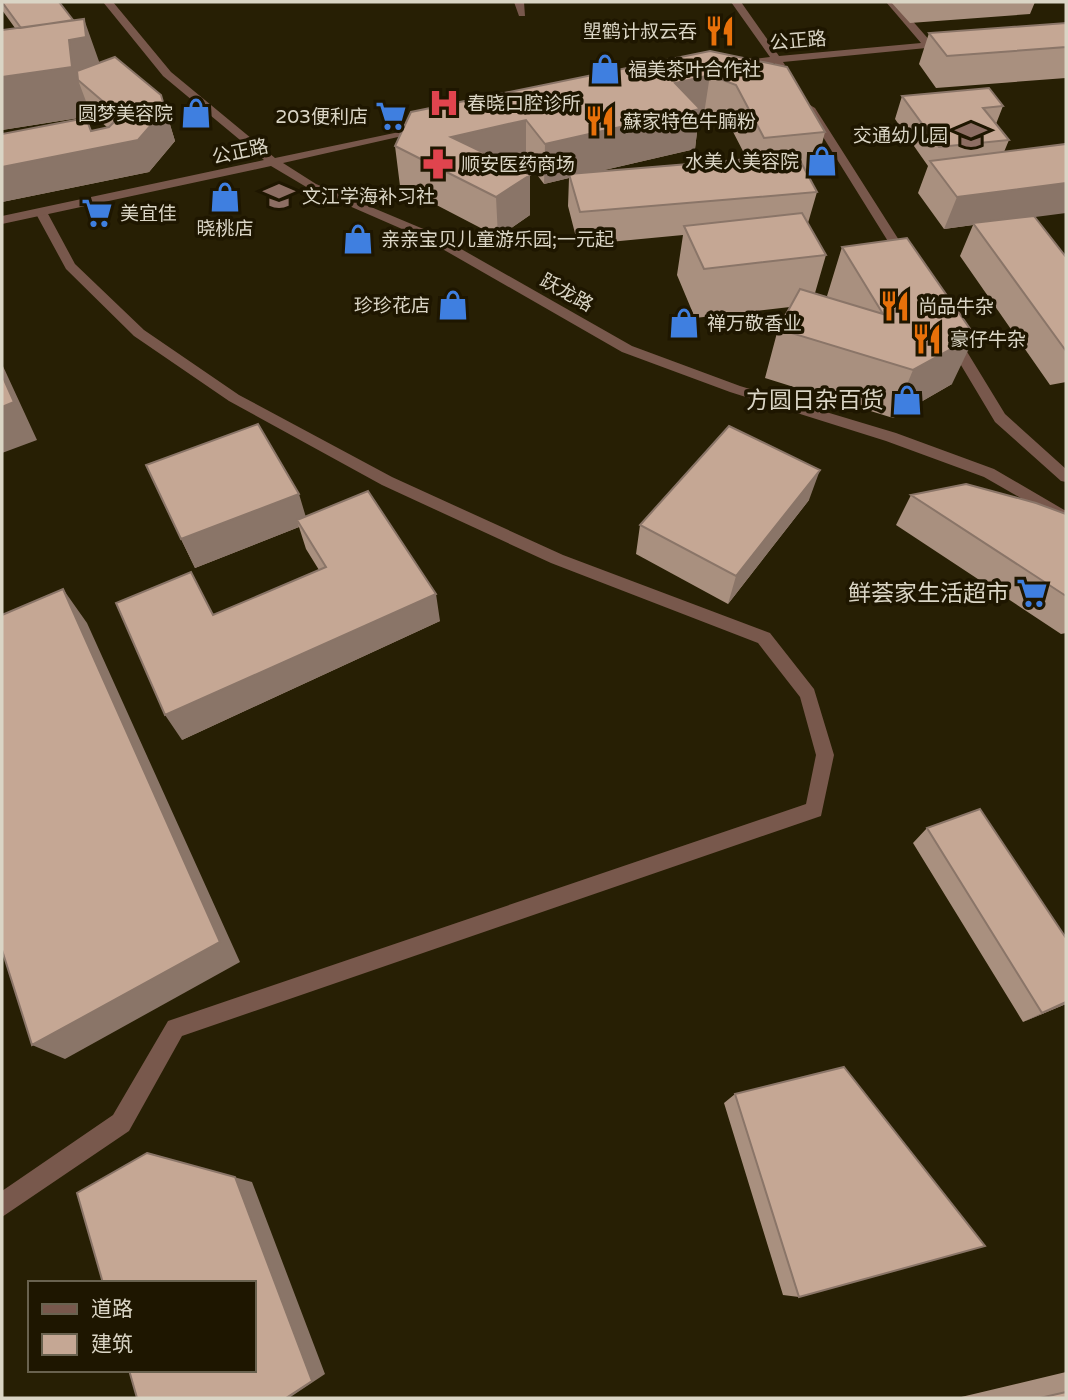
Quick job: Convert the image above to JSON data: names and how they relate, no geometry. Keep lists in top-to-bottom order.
{
  "streets": {
    "street": ["公正路", "跃龙路"]
  },
  "crossings": [
    ["公正路", "跃龙路"]
  ],
  "places": {
    "restaurant": [
      "塱鹤计叔云吞",
      "蘇家特色牛腩粉",
      "尚品牛杂",
      "豪仔牛杂"
    ],
    "shop": [
      "褔美茶叶合作社",
      "圆梦美容院",
      "水美人美容院",
      "晓桃店",
      "亲亲宝贝儿童游乐园;一元起",
      "珍珍花店",
      "禅万敬香业",
      "方圆日杂百货"
    ],
    "hospital": ["春晓口腔诊所"],
    "supermarket": ["203便利店", "美宜佳", "鲜荟家生活超市"],
    "school or university": ["交通幼儿园", "文江学海补习社"],
    "pharmacy": ["顺安医药商场"]
  },
  "legend": ["道路", "建筑"]
}
